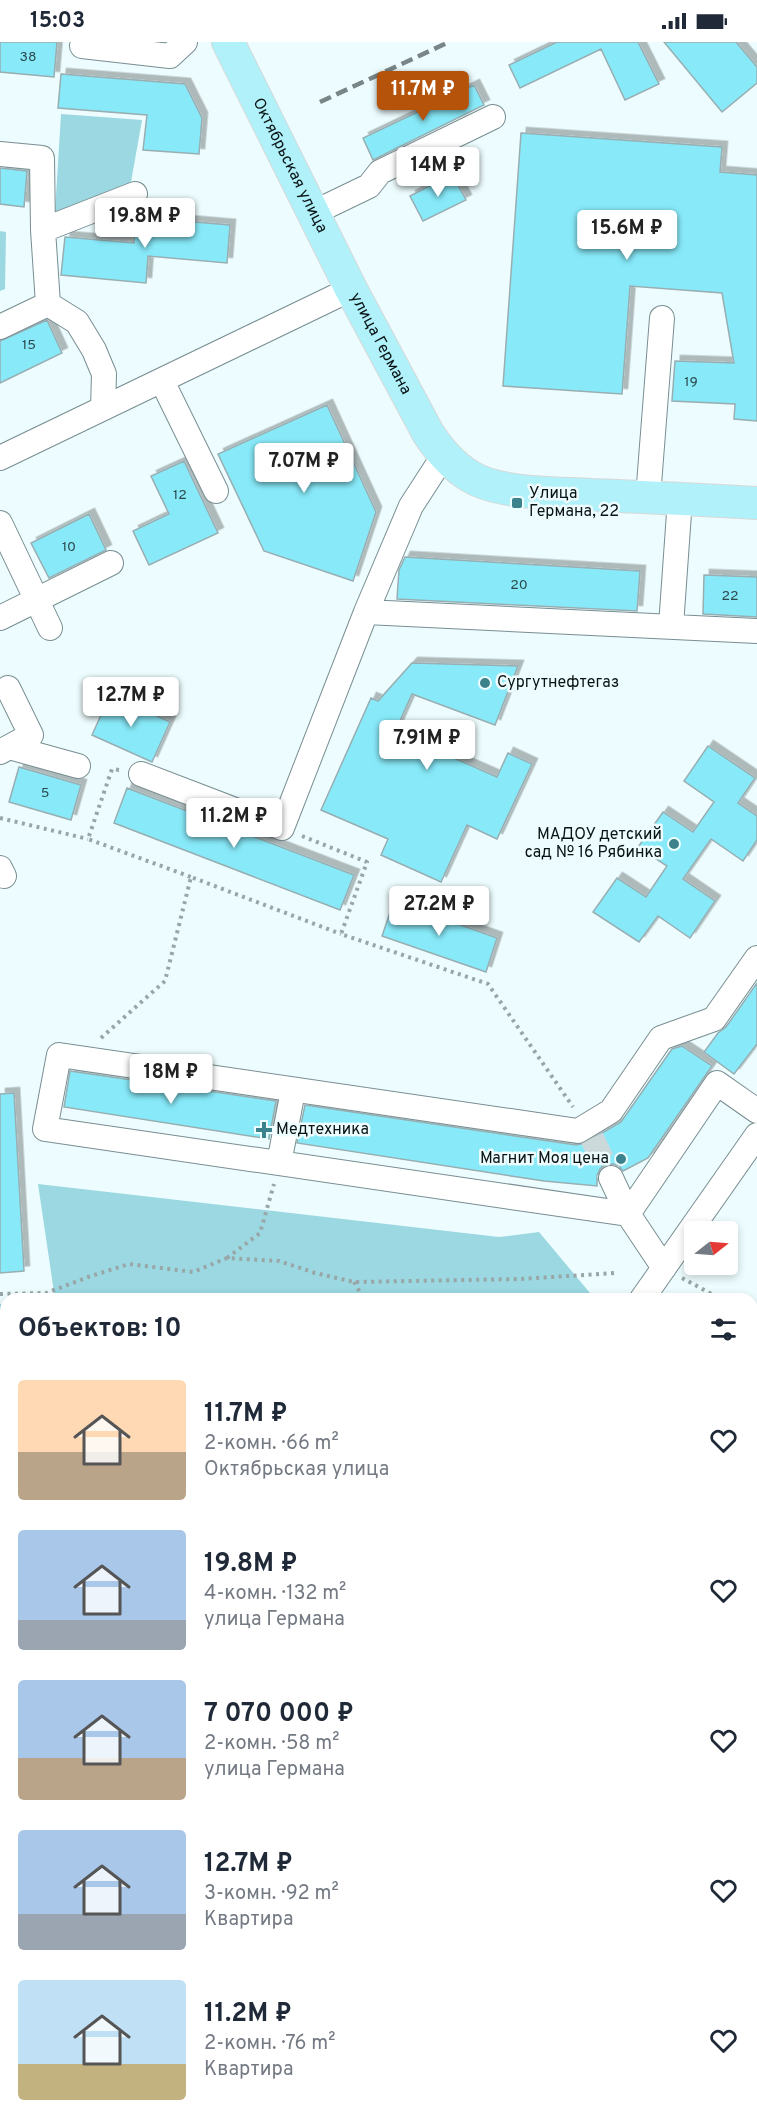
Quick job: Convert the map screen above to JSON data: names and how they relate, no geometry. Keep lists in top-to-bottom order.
{
  "streets": {
    "main road": ["Октябрьская улица", "улица Германа"]
  },
  "crossings": [
    ["Октябрьская улица", "улица Германа"]
  ],
  "places": {
    "transit": ["Улица Германа, 22"],
    "other": ["Сургутнефтегаз", "МАДОУ детский сад № 16 Рябинка", "Магнит Моя цена"],
    "health": ["Медтехника"]
  },
  "house_numbers": [
    "38",
    "15",
    "19",
    "12",
    "10",
    "20",
    "22",
    "5"
  ],
  "north": "right",
  "page": {
    "status": "15:03",
    "price": [
      "11.7M ₽",
      "14M ₽",
      "19.8M ₽",
      "15.6M ₽",
      "7.07M ₽",
      "12.7M ₽",
      "7.91M ₽",
      "11.2M ₽",
      "27.2M ₽",
      "18M ₽"
    ],
    "heading": "Объектов: 10",
    "list": [
      {
        "name": "11.7M ₽",
        "note": "2-комн. · 66 m² · Октябрьская улица"
      },
      {
        "name": "19.8M ₽",
        "note": "4-комн. · 132 m² · улица Германа"
      },
      {
        "name": "7 070 000 ₽",
        "note": "2-комн. · 58 m² · улица Германа"
      },
      {
        "name": "12.7M ₽",
        "note": "3-комн. · 92 m² · Квартира"
      },
      {
        "name": "11.2M ₽",
        "note": "2-комн. · 76 m² · Квартира"
      }
    ]
  }
}
